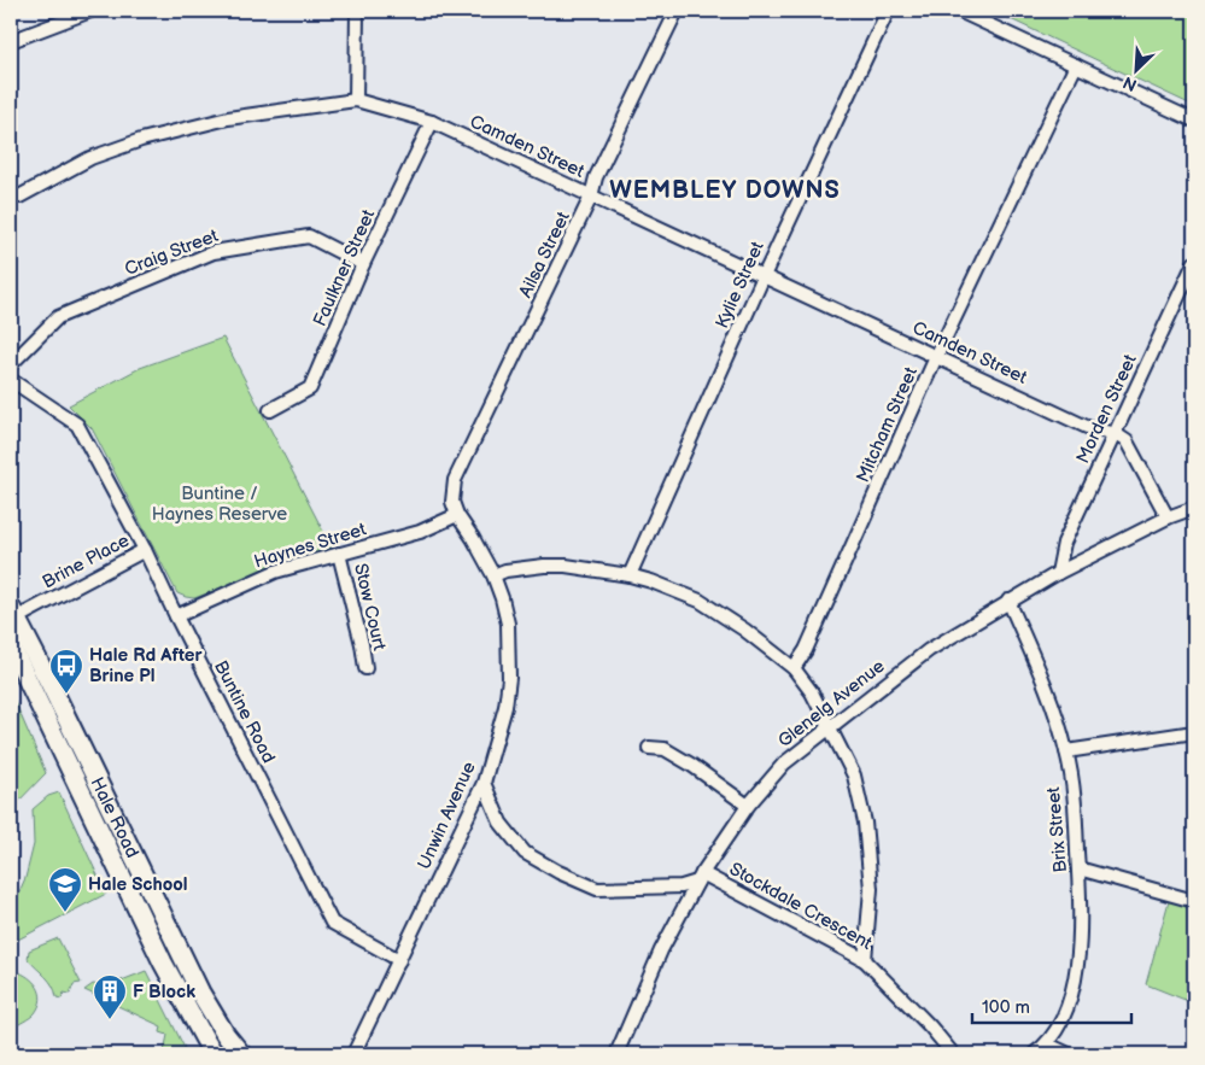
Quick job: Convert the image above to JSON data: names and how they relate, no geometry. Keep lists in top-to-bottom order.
{
  "streets": {
    "main road": ["Hale Road"],
    "street": [
      "Camden Street",
      "Craig Street",
      "Ailsa Street",
      "Faulkner Street",
      "Kylie Street",
      "Morden Street",
      "Mitcham Street",
      "Haynes Street",
      "Brine Place",
      "Stow Court",
      "Glenelg Avenue",
      "Buntine Road",
      "Unwin Avenue",
      "Brix Street",
      "Stockdale Crescent"
    ]
  },
  "crossings": [
    ["Camden Street", "Ailsa Street"],
    ["Camden Street", "Faulkner Street"],
    ["Camden Street", "Kylie Street"],
    ["Camden Street", "Morden Street"],
    ["Camden Street", "Mitcham Street"],
    ["Craig Street", "Faulkner Street"],
    ["Ailsa Street", "Haynes Street"],
    ["Ailsa Street", "Unwin Avenue"],
    ["Morden Street", "Glenelg Avenue"],
    ["Haynes Street", "Stow Court"],
    ["Haynes Street", "Buntine Road"],
    ["Haynes Street", "Unwin Avenue"],
    ["Brine Place", "Buntine Road"],
    ["Brine Place", "Hale Road"],
    ["Glenelg Avenue", "Brix Street"],
    ["Glenelg Avenue", "Stockdale Crescent"],
    ["Buntine Road", "Unwin Avenue"]
  ],
  "districts": ["WEMBLEY DOWNS"],
  "parks": ["Buntine / Haynes Reserve"],
  "places": {
    "bus stop": ["Hale Rd After Brine Pl"],
    "school or university": ["Hale School"],
    "building": ["F Block"]
  },
  "scale_bar": "100 m",
  "north": "bottom left"
}
